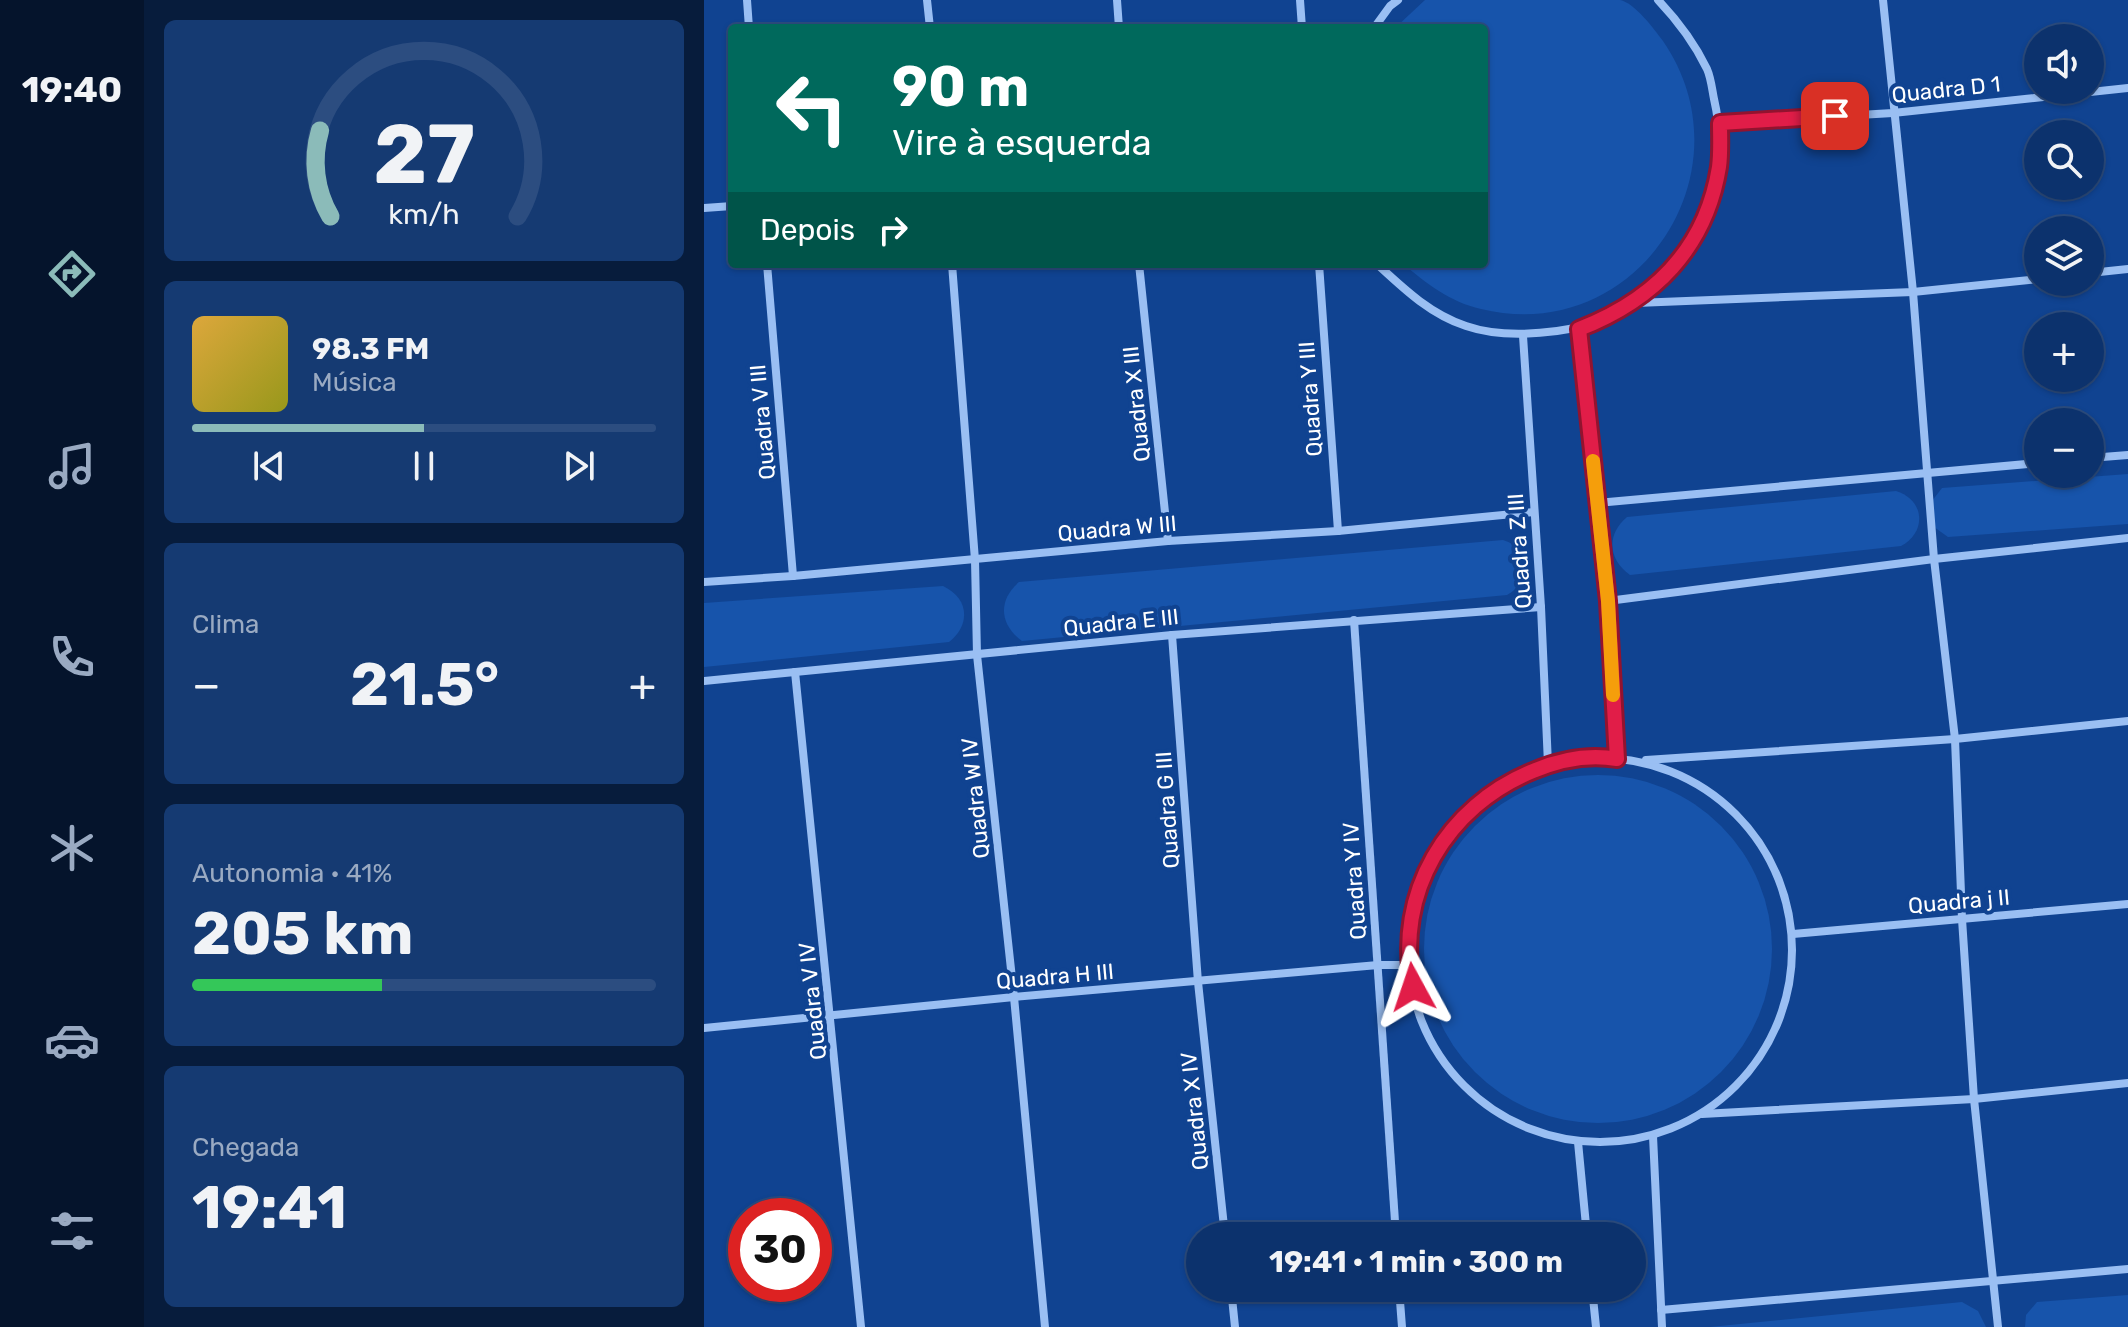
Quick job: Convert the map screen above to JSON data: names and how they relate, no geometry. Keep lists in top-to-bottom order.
{
  "streets": {
    "street": [
      "Quadra D 1",
      "Quadra Y III",
      "Quadra X III",
      "Quadra V III",
      "Quadra W III",
      "Quadra Z III",
      "Quadra E III",
      "Quadra W IV",
      "Quadra G III",
      "Quadra Y IV",
      "Quadra j II",
      "Quadra H III",
      "Quadra V IV",
      "Quadra X IV"
    ]
  },
  "crossings": [
    ["Quadra Y III", "Quadra W III"],
    ["Quadra X III", "Quadra W III"],
    ["Quadra V III", "Quadra W III"],
    ["Quadra W III", "Quadra Z III"],
    ["Quadra W III", "Quadra W IV"],
    ["Quadra Z III", "Quadra E III"],
    ["Quadra E III", "Quadra W IV"],
    ["Quadra E III", "Quadra G III"],
    ["Quadra E III", "Quadra Y IV"],
    ["Quadra E III", "Quadra V IV"],
    ["Quadra W IV", "Quadra H III"],
    ["Quadra G III", "Quadra H III"],
    ["Quadra G III", "Quadra X IV"],
    ["Quadra Y IV", "Quadra H III"],
    ["Quadra H III", "Quadra V IV"],
    ["Quadra H III", "Quadra X IV"]
  ],
  "page": {
    "tabs": "19:40",
    "map_buttons": ["+", "−"],
    "turn": ["90 m", "Vire à esquerda"],
    "then": "Depois",
    "song": ["98.3 FM", "Música"],
    "tile": [
      "Clima",
      ["Autonomia · 41%", "205 km"],
      ["Chegada", "19:41"]
    ],
    "heat": ["−", "21.5°", "+"],
    "limit": "30",
    "trip": "19:41 · 1 min · 300 m",
    "gauge": ["27", "km/h"]
  }
}
